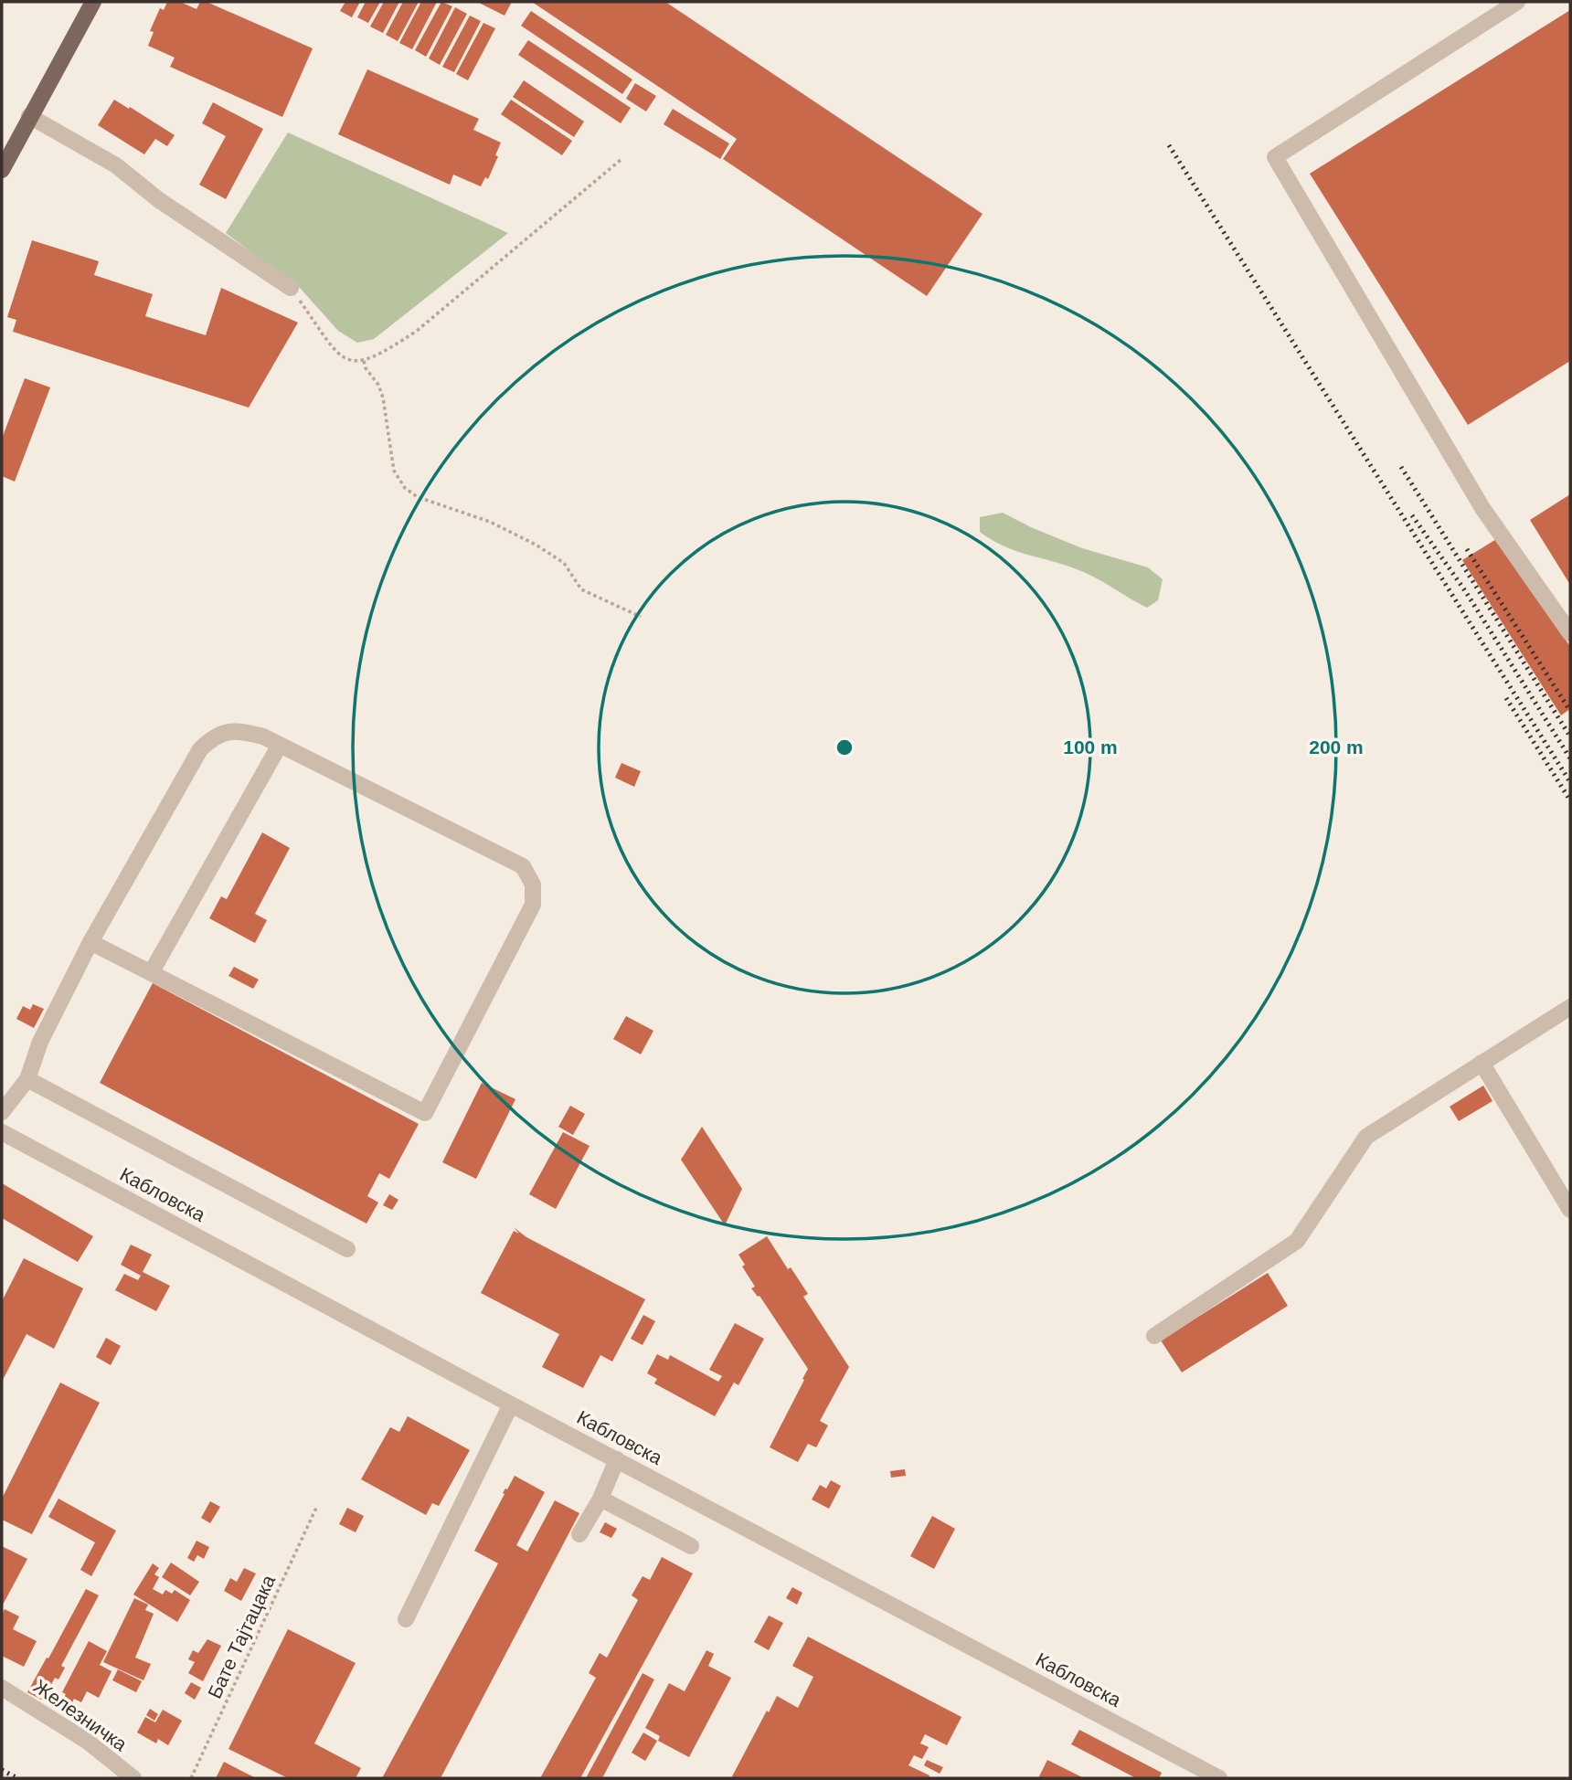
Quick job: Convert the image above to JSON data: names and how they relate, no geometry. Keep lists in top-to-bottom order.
{
  "streets": {
    "street": ["Кабловска", "Железничка"],
    "path": ["Бате Тајтацака"]
  },
  "rings": ["100 m", "200 m"]
}
